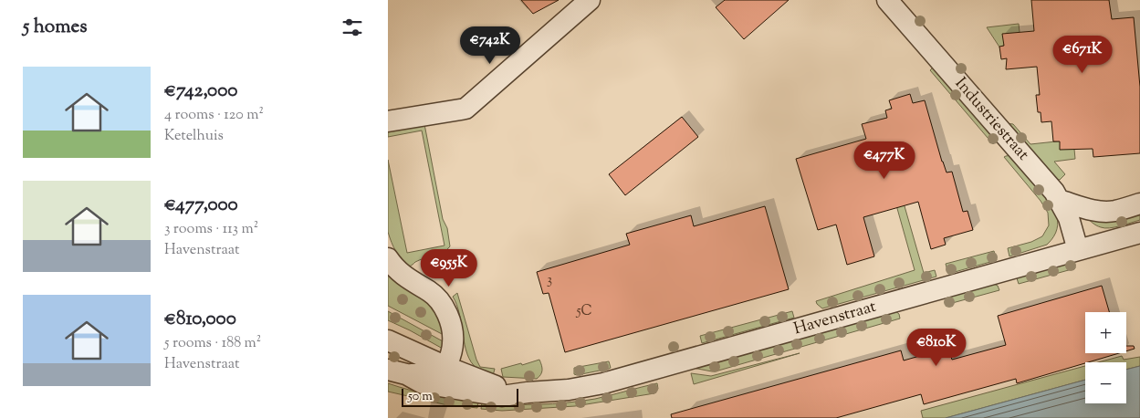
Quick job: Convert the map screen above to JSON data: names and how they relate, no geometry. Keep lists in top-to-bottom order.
{
  "streets": {
    "street": ["Industriestraat", "Havenstraat"]
  },
  "crossings": [
    ["Industriestraat", "Havenstraat"]
  ],
  "house_numbers": ["3", "5C"],
  "scale_bar": "50 m",
  "page": {
    "heading": "5 homes",
    "price": [
      "€742K",
      "€671K",
      "€477K",
      "€955K",
      "€810K"
    ],
    "list": [
      {
        "name": "€742,000",
        "note": "4 rooms · 120 m² · Ketelhuis"
      },
      {
        "name": "€477,000",
        "note": "3 rooms · 113 m² · Havenstraat"
      },
      {
        "name": "€810,000",
        "note": "5 rooms · 188 m² · Havenstraat"
      }
    ],
    "map_buttons": ["+", "−"],
    "scale": "50 m"
  }
}
